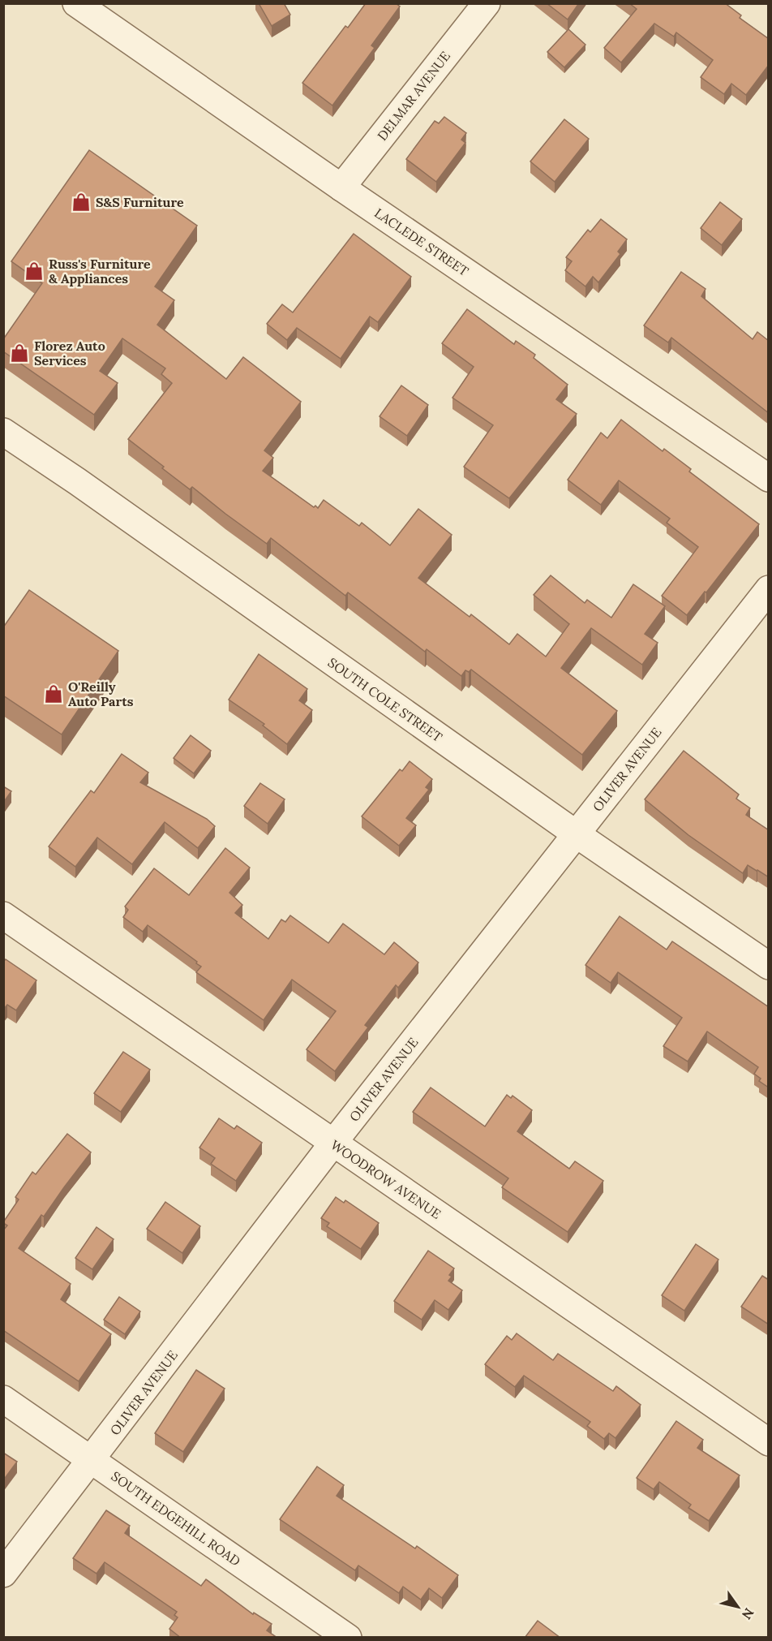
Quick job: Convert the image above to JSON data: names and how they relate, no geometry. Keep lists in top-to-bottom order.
{
  "streets": {
    "street": [
      "DELMAR AVENUE",
      "LACLEDE STREET",
      "SOUTH COLE STREET",
      "OLIVER AVENUE",
      "WOODROW AVENUE",
      "SOUTH EDGEHILL ROAD"
    ]
  },
  "crossings": [
    ["DELMAR AVENUE", "LACLEDE STREET"],
    ["SOUTH COLE STREET", "OLIVER AVENUE"],
    ["OLIVER AVENUE", "WOODROW AVENUE"],
    ["OLIVER AVENUE", "SOUTH EDGEHILL ROAD"]
  ],
  "places": {
    "shop": [
      "S&S Furniture",
      "Russ's Furniture & Appliances",
      "Florez Auto Services",
      "O'Reilly Auto Parts"
    ]
  },
  "north": "bottom right"
}
